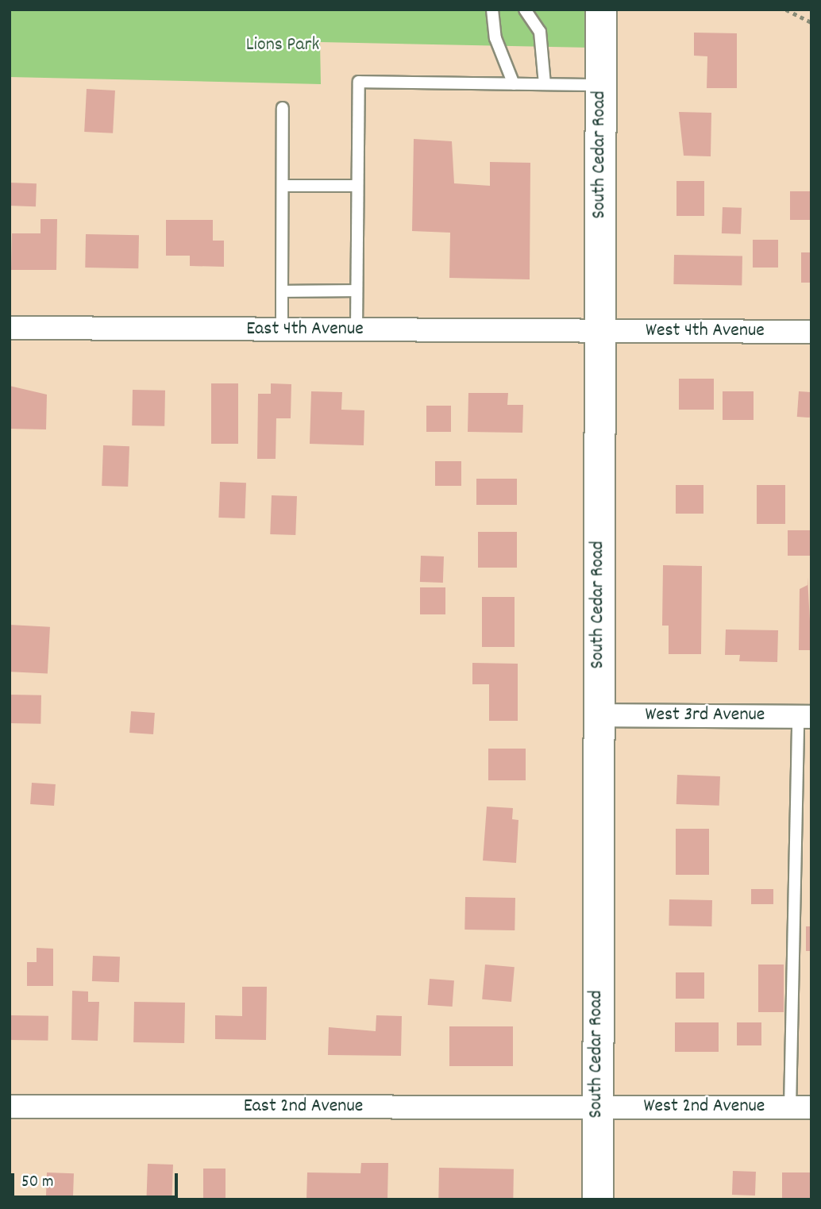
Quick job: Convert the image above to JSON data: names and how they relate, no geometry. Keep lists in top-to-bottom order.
{
  "streets": {
    "main road": ["South Cedar Road"],
    "street": [
      "East 4th Avenue",
      "West 4th Avenue",
      "West 3rd Avenue",
      "East 2nd Avenue",
      "West 2nd Avenue"
    ]
  },
  "crossings": [
    ["South Cedar Road", "East 4th Avenue"],
    ["South Cedar Road", "West 4th Avenue"],
    ["South Cedar Road", "West 3rd Avenue"],
    ["South Cedar Road", "East 2nd Avenue"],
    ["South Cedar Road", "West 2nd Avenue"],
    ["East 4th Avenue", "West 4th Avenue"],
    ["East 2nd Avenue", "West 2nd Avenue"]
  ],
  "parks": ["Lions Park"],
  "scale_bar": "50 m"
}
